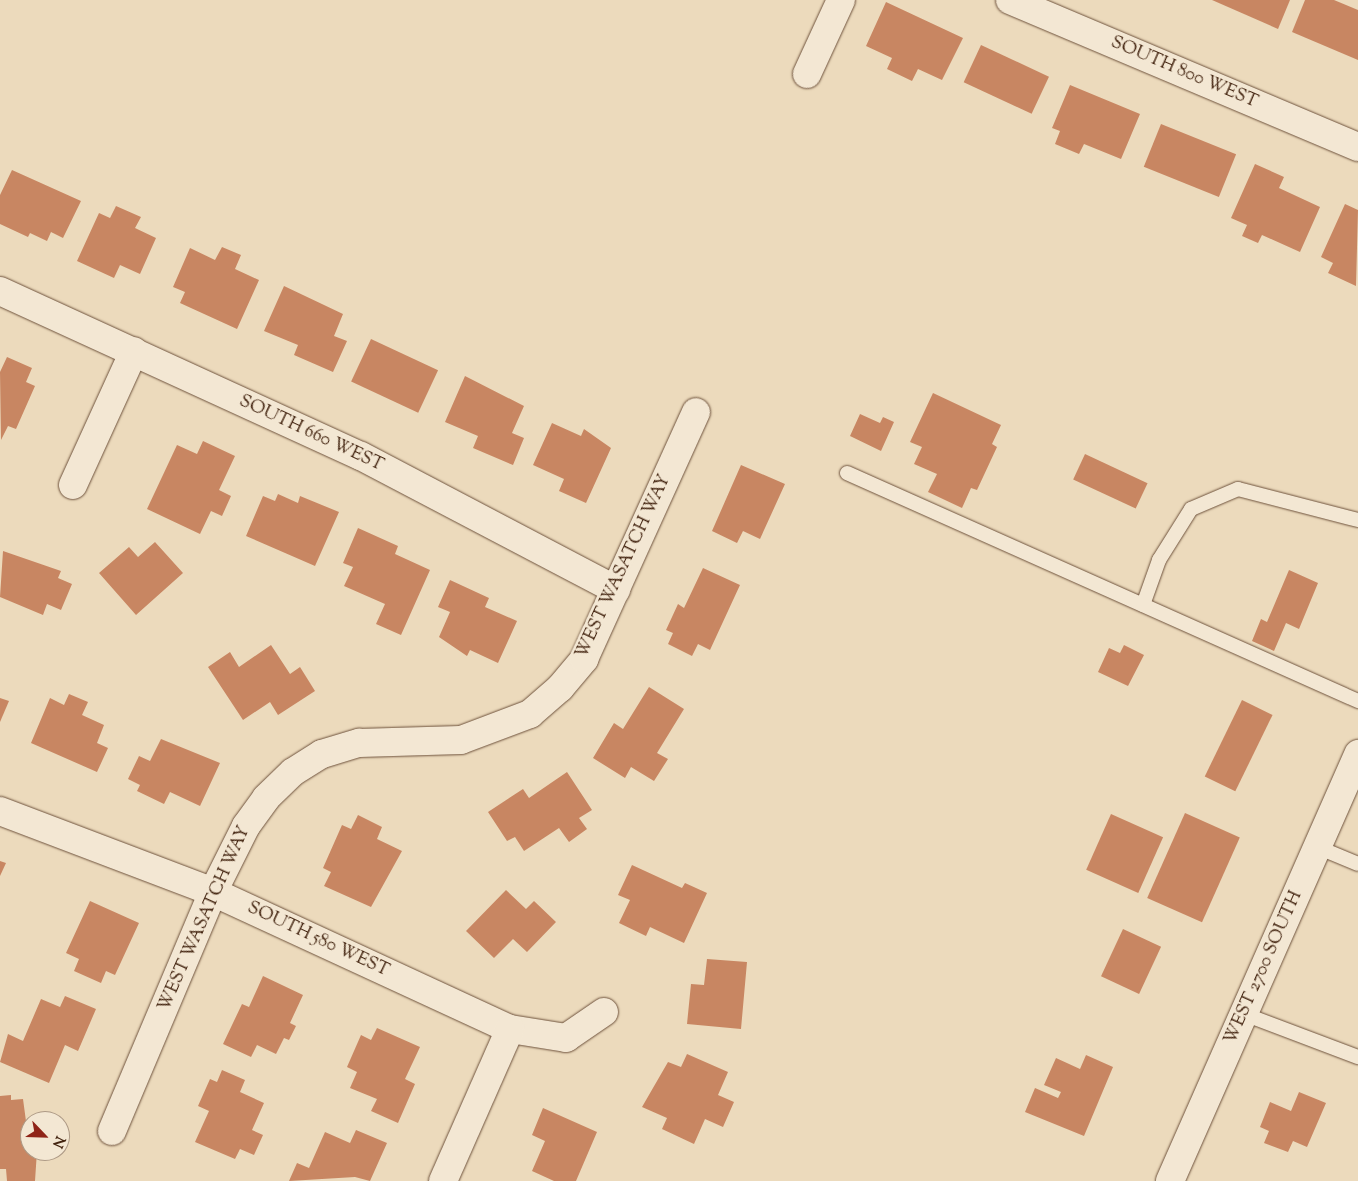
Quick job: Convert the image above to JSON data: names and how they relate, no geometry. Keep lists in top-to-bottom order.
{
  "streets": {
    "street": [
      "SOUTH 800 WEST",
      "SOUTH 660 WEST",
      "WEST WASATCH WAY",
      "SOUTH 580 WEST",
      "WEST 2700 SOUTH"
    ]
  },
  "crossings": [
    ["SOUTH 660 WEST", "WEST WASATCH WAY"],
    ["WEST WASATCH WAY", "SOUTH 580 WEST"]
  ],
  "north": "bottom right"
}
